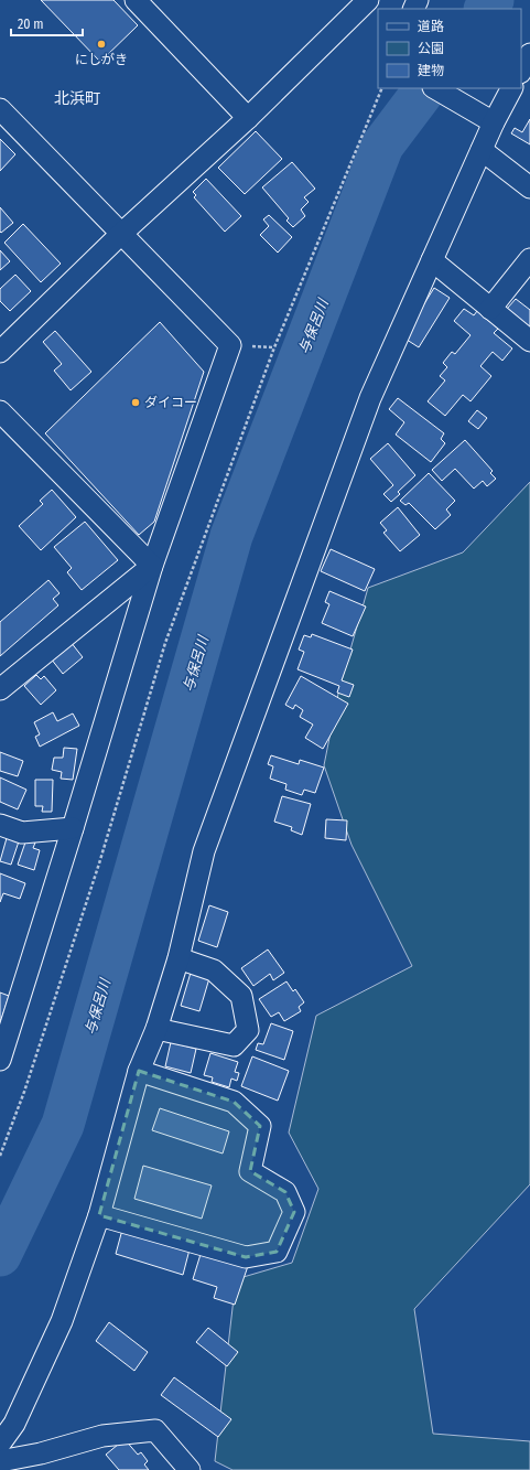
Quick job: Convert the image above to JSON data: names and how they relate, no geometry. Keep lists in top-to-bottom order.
{
  "districts": ["北浜町"],
  "water": ["与保呂川"],
  "places": ["にしがき", "ダイコー"],
  "legend": ["道路", "公園", "建物"],
  "scale_bar": "20 m"
}
